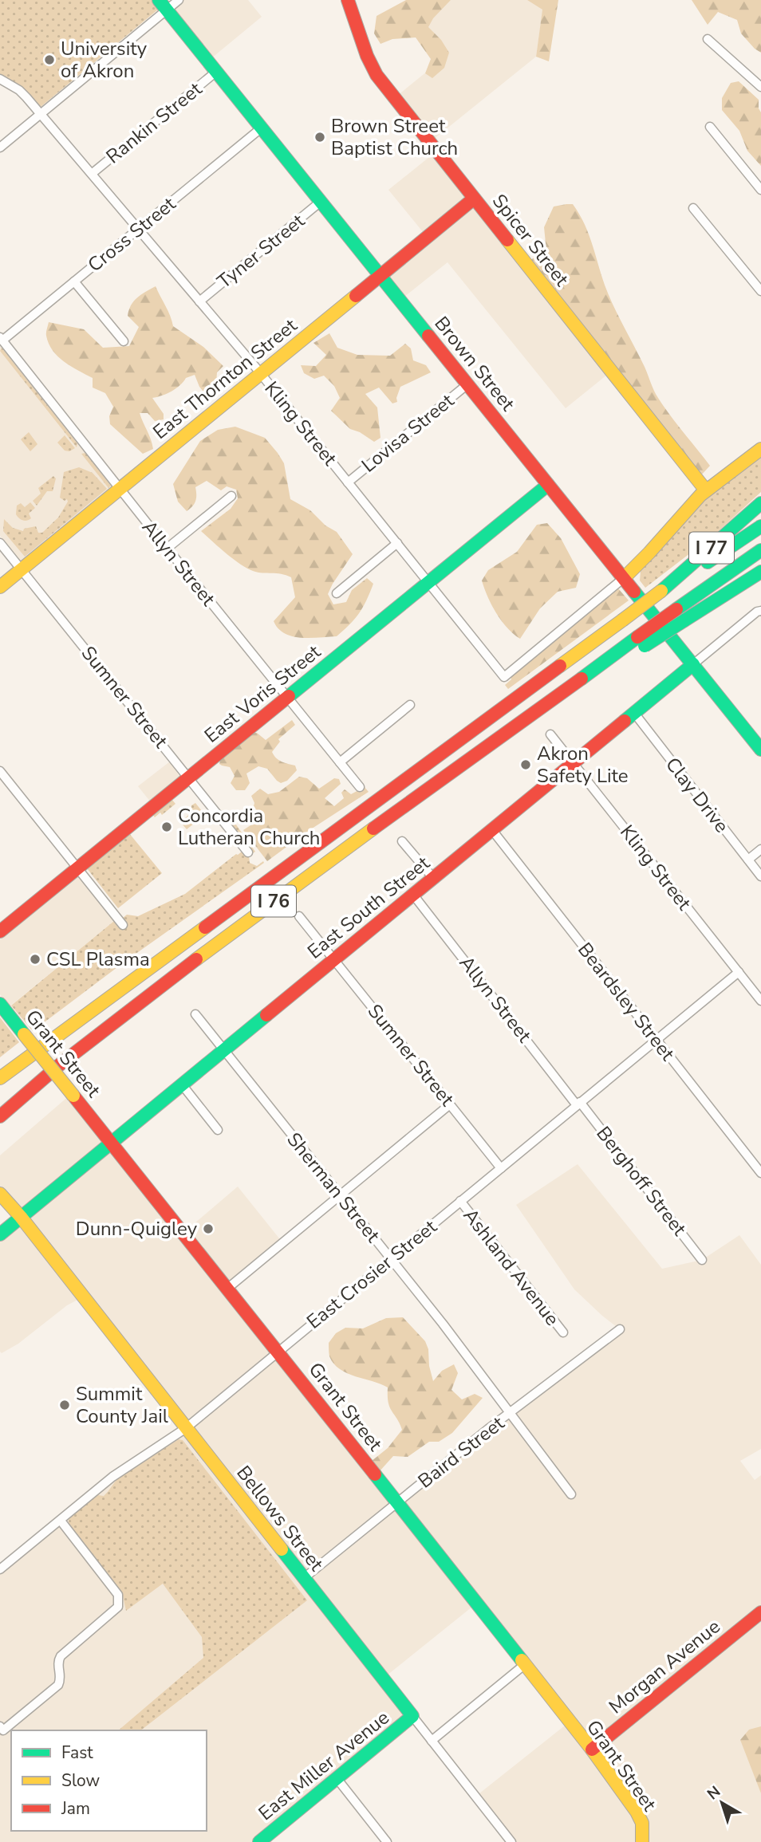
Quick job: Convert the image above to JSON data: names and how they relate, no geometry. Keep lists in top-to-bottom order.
{
  "streets": {
    "main road": [
      "Spicer Street",
      "Brown Street",
      "East Thornton Street",
      "I 77",
      "East Voris Street",
      "I 76",
      "East South Street",
      "Grant Street",
      "Bellows Street",
      "Morgan Avenue",
      "East Miller Avenue"
    ],
    "street": [
      "Rankin Street",
      "Cross Street",
      "Tyner Street",
      "Kling Street",
      "Lovisa Street",
      "Allyn Street",
      "Sumner Street",
      "Clay Drive",
      "Beardsley Street",
      "Berghoff Street",
      "Sherman Street",
      "Ashland Avenue",
      "East Crosier Street",
      "Baird Street"
    ]
  },
  "crossings": [
    ["Rankin Street", "Brown Street"],
    ["Rankin Street", "Kling Street"],
    ["Cross Street", "Brown Street"],
    ["Cross Street", "Kling Street"],
    ["Cross Street", "Allyn Street"],
    ["Spicer Street", "East Thornton Street"],
    ["Tyner Street", "Brown Street"],
    ["Tyner Street", "Kling Street"],
    ["Brown Street", "East Thornton Street"],
    ["Brown Street", "Kling Street"],
    ["Brown Street", "Lovisa Street"],
    ["Brown Street", "East Voris Street"],
    ["Brown Street", "East South Street"],
    ["East Thornton Street", "Kling Street"],
    ["East Thornton Street", "Allyn Street"],
    ["East Thornton Street", "Sumner Street"],
    ["Kling Street", "Lovisa Street"],
    ["Kling Street", "East Voris Street"],
    ["Kling Street", "East South Street"],
    ["Kling Street", "East Crosier Street"],
    ["I 77", "I 76"],
    ["Allyn Street", "East Voris Street"],
    ["Allyn Street", "East South Street"],
    ["Allyn Street", "Berghoff Street"],
    ["Allyn Street", "East Crosier Street"],
    ["East Voris Street", "Sumner Street"],
    ["Sumner Street", "East South Street"],
    ["Sumner Street", "East Crosier Street"],
    ["Clay Drive", "East South Street"],
    ["East South Street", "Beardsley Street"],
    ["East South Street", "Grant Street"],
    ["East South Street", "Sherman Street"],
    ["East South Street", "Bellows Street"],
    ["Beardsley Street", "East Crosier Street"],
    ["Grant Street", "East Crosier Street"],
    ["Grant Street", "Baird Street"],
    ["Grant Street", "Morgan Avenue"],
    ["Berghoff Street", "East Crosier Street"],
    ["Sherman Street", "East Crosier Street"],
    ["Sherman Street", "Baird Street"],
    ["Ashland Avenue", "East Crosier Street"],
    ["East Crosier Street", "Bellows Street"],
    ["Baird Street", "Bellows Street"],
    ["Bellows Street", "East Miller Avenue"]
  ],
  "places": [
    "University of Akron",
    "Brown Street Baptist Church",
    "Akron Safety Lite",
    "Concordia Lutheran Church",
    "CSL Plasma",
    "Dunn-Quigley",
    "Summit County Jail"
  ],
  "legend": ["Fast", "Slow", "Jam"],
  "north": "top left"
}
